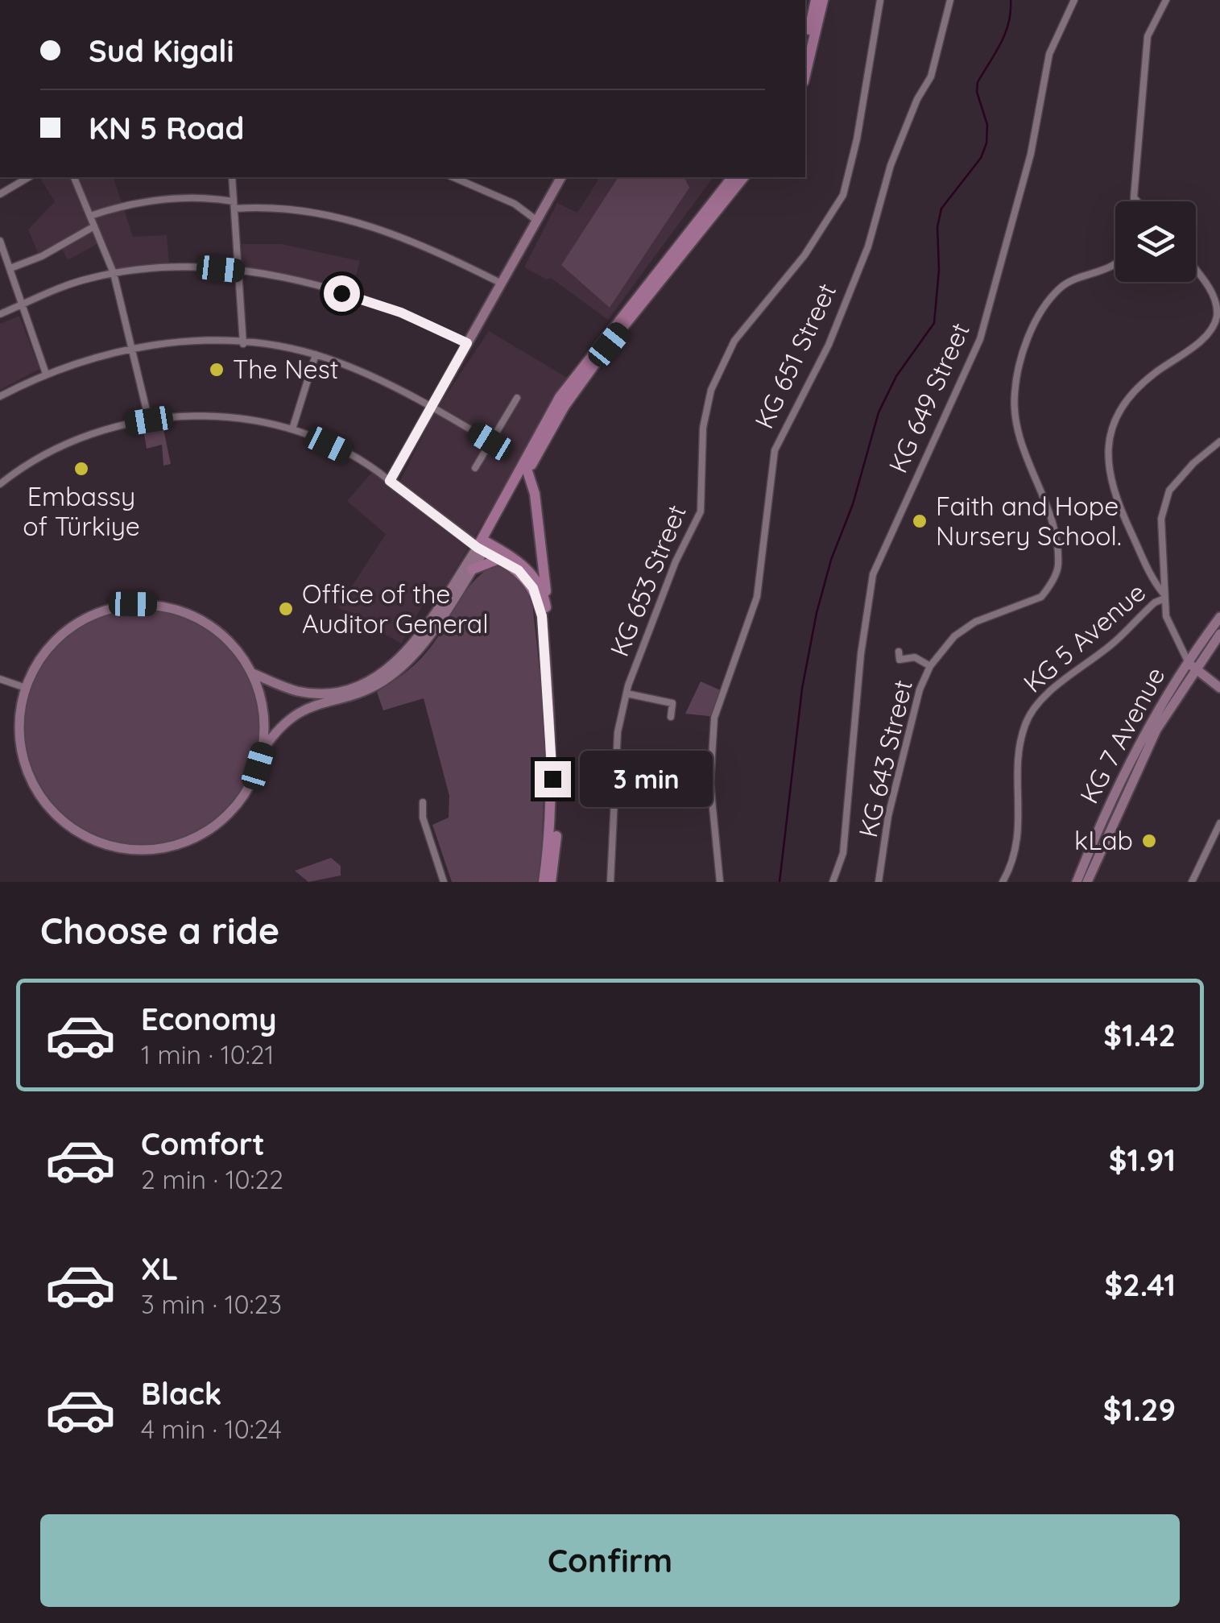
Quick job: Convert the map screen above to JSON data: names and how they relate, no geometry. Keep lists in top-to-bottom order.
{
  "streets": {
    "main road": ["KG 7 Avenue"],
    "street": [
      "KG 651 Street",
      "KG 649 Street",
      "KG 653 Street",
      "KG 5 Avenue",
      "KG 643 Street"
    ]
  },
  "places": [
    "The Nest",
    "Embassy of Türkiye",
    "Faith and Hope Nursery School.",
    "Office of the Auditor General",
    "kLab"
  ],
  "page": {
    "banner": ["Sud Kigali", "KN 5 Road"],
    "bubble": "3 min",
    "heading": "Choose a ride",
    "list": [
      {
        "name": "Economy",
        "note": "1 min · 10:21",
        "value": "$1.42"
      },
      {
        "name": "Comfort",
        "note": "2 min · 10:22",
        "value": "$1.91"
      },
      {
        "name": "XL",
        "note": "3 min · 10:23",
        "value": "$2.41"
      },
      {
        "name": "Black",
        "note": "4 min · 10:24",
        "value": "$1.29"
      }
    ],
    "buttons": "Confirm"
  }
}
